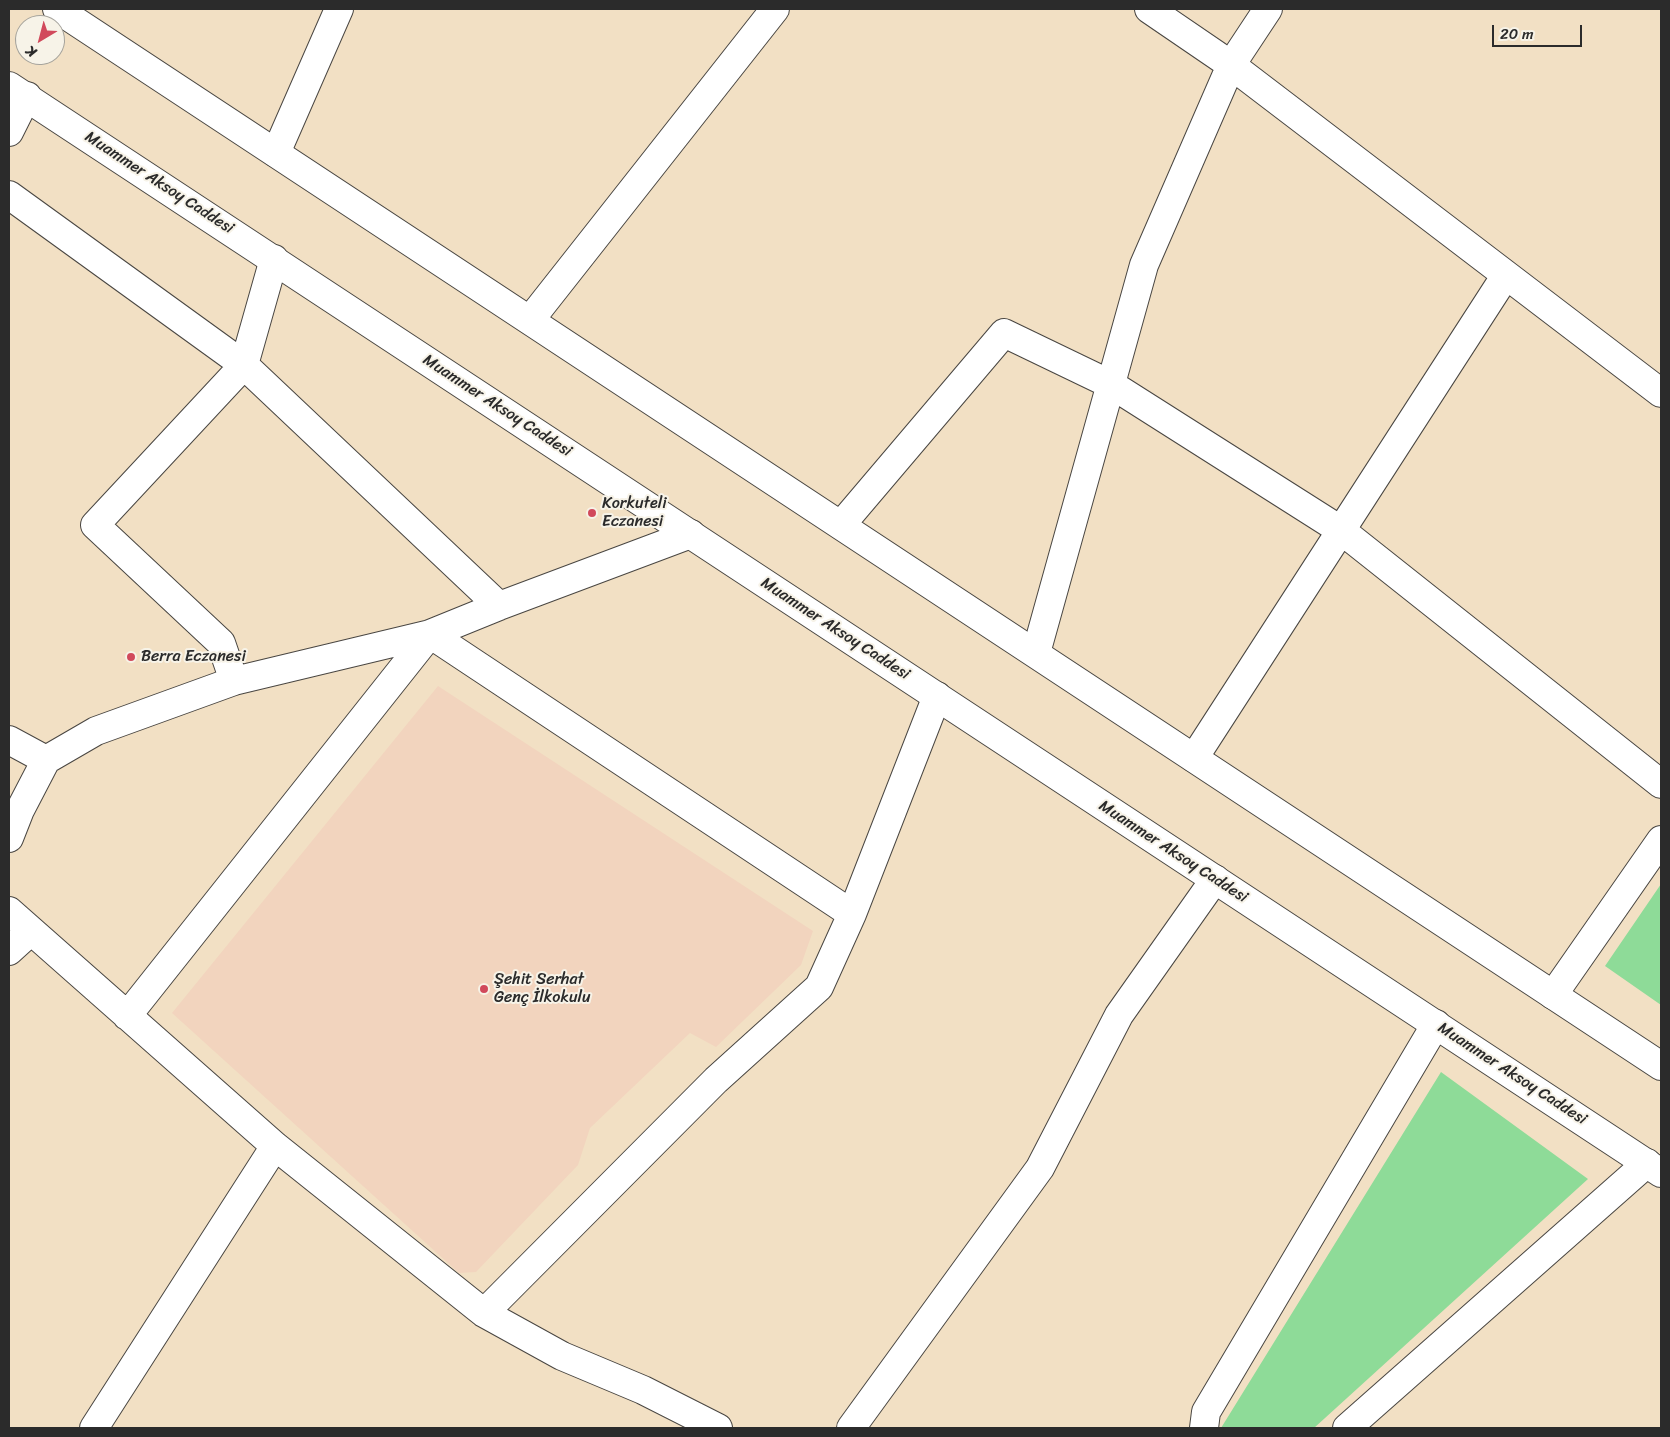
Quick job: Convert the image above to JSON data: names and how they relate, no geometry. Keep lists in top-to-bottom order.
{
  "streets": {
    "street": ["Muammer Aksoy Caddesi"]
  },
  "places": ["Korkuteli Eczanesi", "Berra Eczanesi", "Şehit Serhat Genç İlkokulu"],
  "scale_bar": "20 m",
  "north": "bottom left"
}
